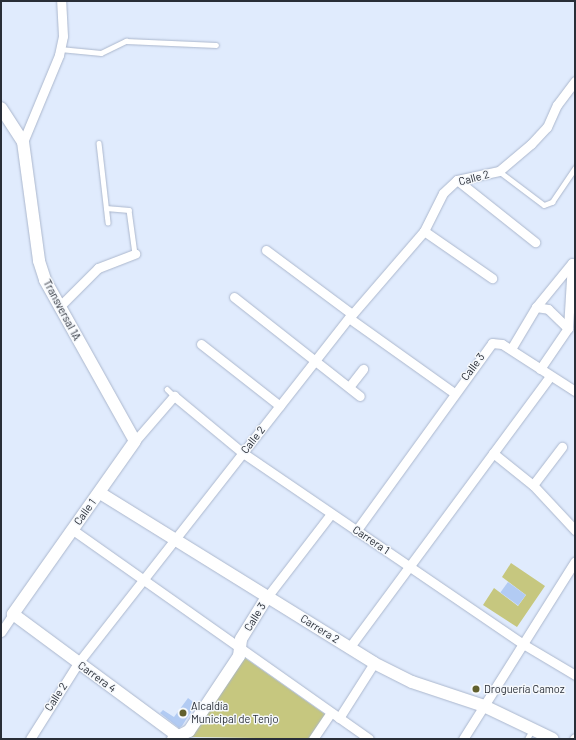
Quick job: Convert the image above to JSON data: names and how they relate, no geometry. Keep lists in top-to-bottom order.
{
  "streets": {
    "main road": [
      "Transversal 1A",
      "Calle 3",
      "Calle 1",
      "Carrera 2",
      "Carrera 4"
    ],
    "street": ["Calle 2", "Carrera 1"]
  },
  "crossings": [
    ["Calle 2", "Carrera 1"],
    ["Calle 2", "Carrera 2"],
    ["Calle 2", "Carrera 4"],
    ["Transversal 1A", "Calle 1"],
    ["Calle 3", "Carrera 1"],
    ["Calle 3", "Carrera 2"],
    ["Calle 3", "Carrera 4"],
    ["Calle 1", "Carrera 1"],
    ["Calle 1", "Carrera 2"],
    ["Calle 1", "Carrera 4"]
  ],
  "places": ["Droguería Camoz", "Alcaldía Municipal de Tenjo"]
}
